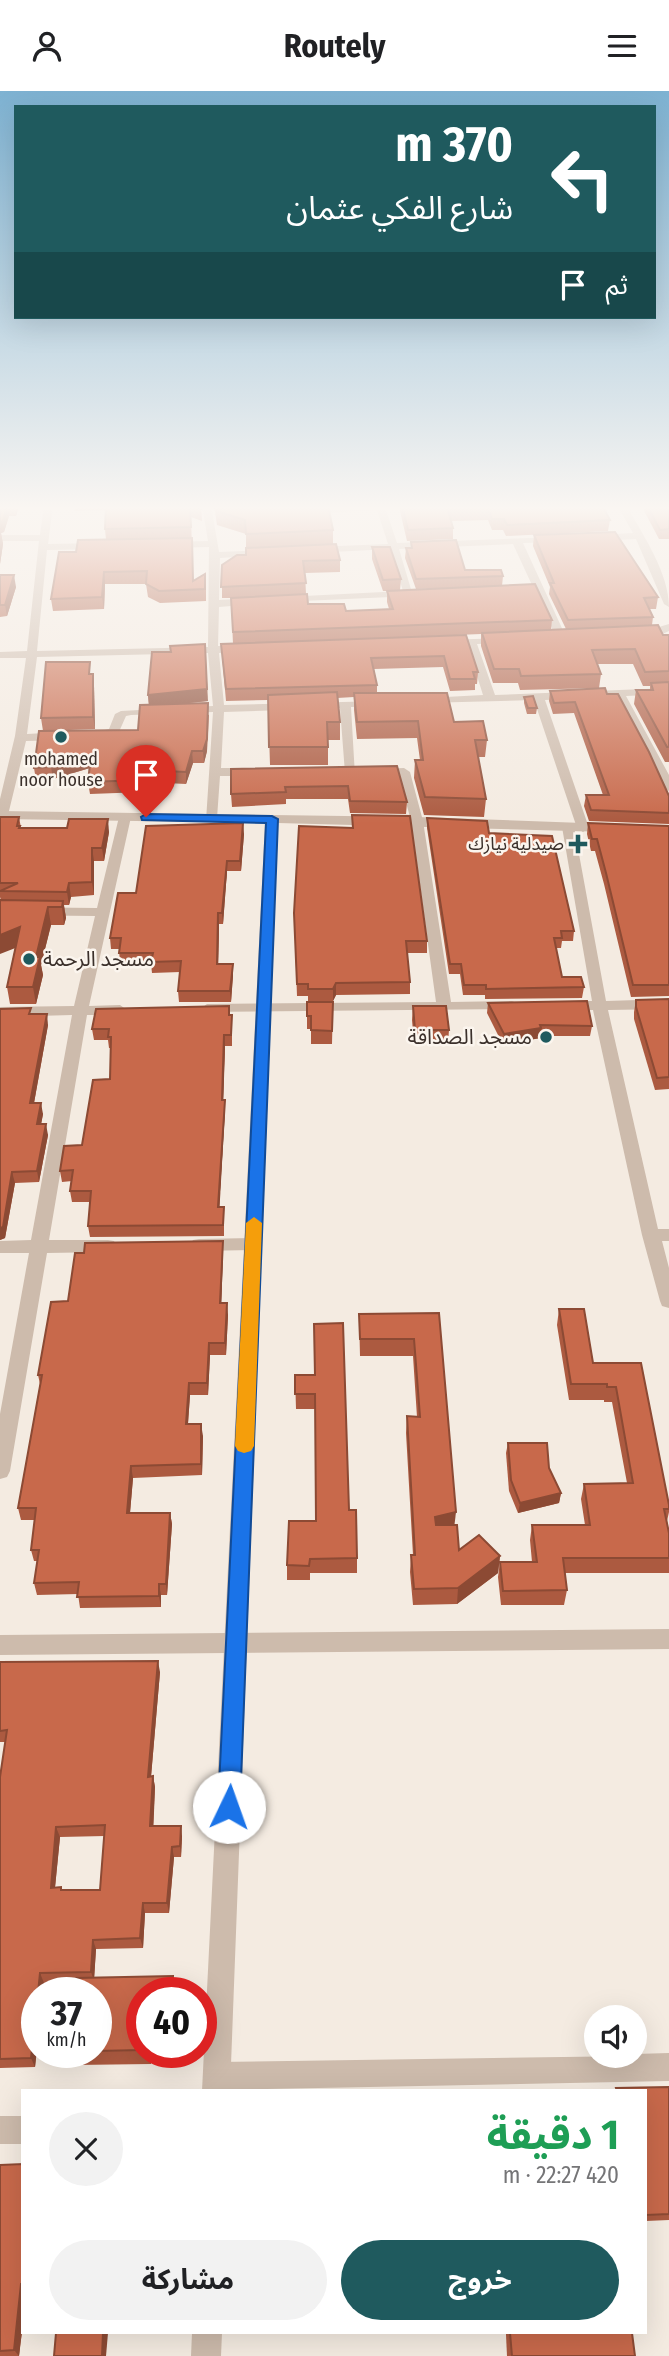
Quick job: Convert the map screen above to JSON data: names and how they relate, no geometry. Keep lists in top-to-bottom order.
{
  "places": {
    "other": ["mohamed noor house", "مسجد الرحمة", "مسجد الصداقة"],
    "health": ["صيدلية نيازك"]
  },
  "page": {
    "header": "Routely",
    "turn": ["370 m", "شارع الفكي عثمان"],
    "then": "ثم",
    "speed": "37 km/h",
    "limit": "40",
    "heading": ["1 دقيقة", "420 m · 22:27"],
    "buttons": ["خروج", "مشاركة"]
  }
}
